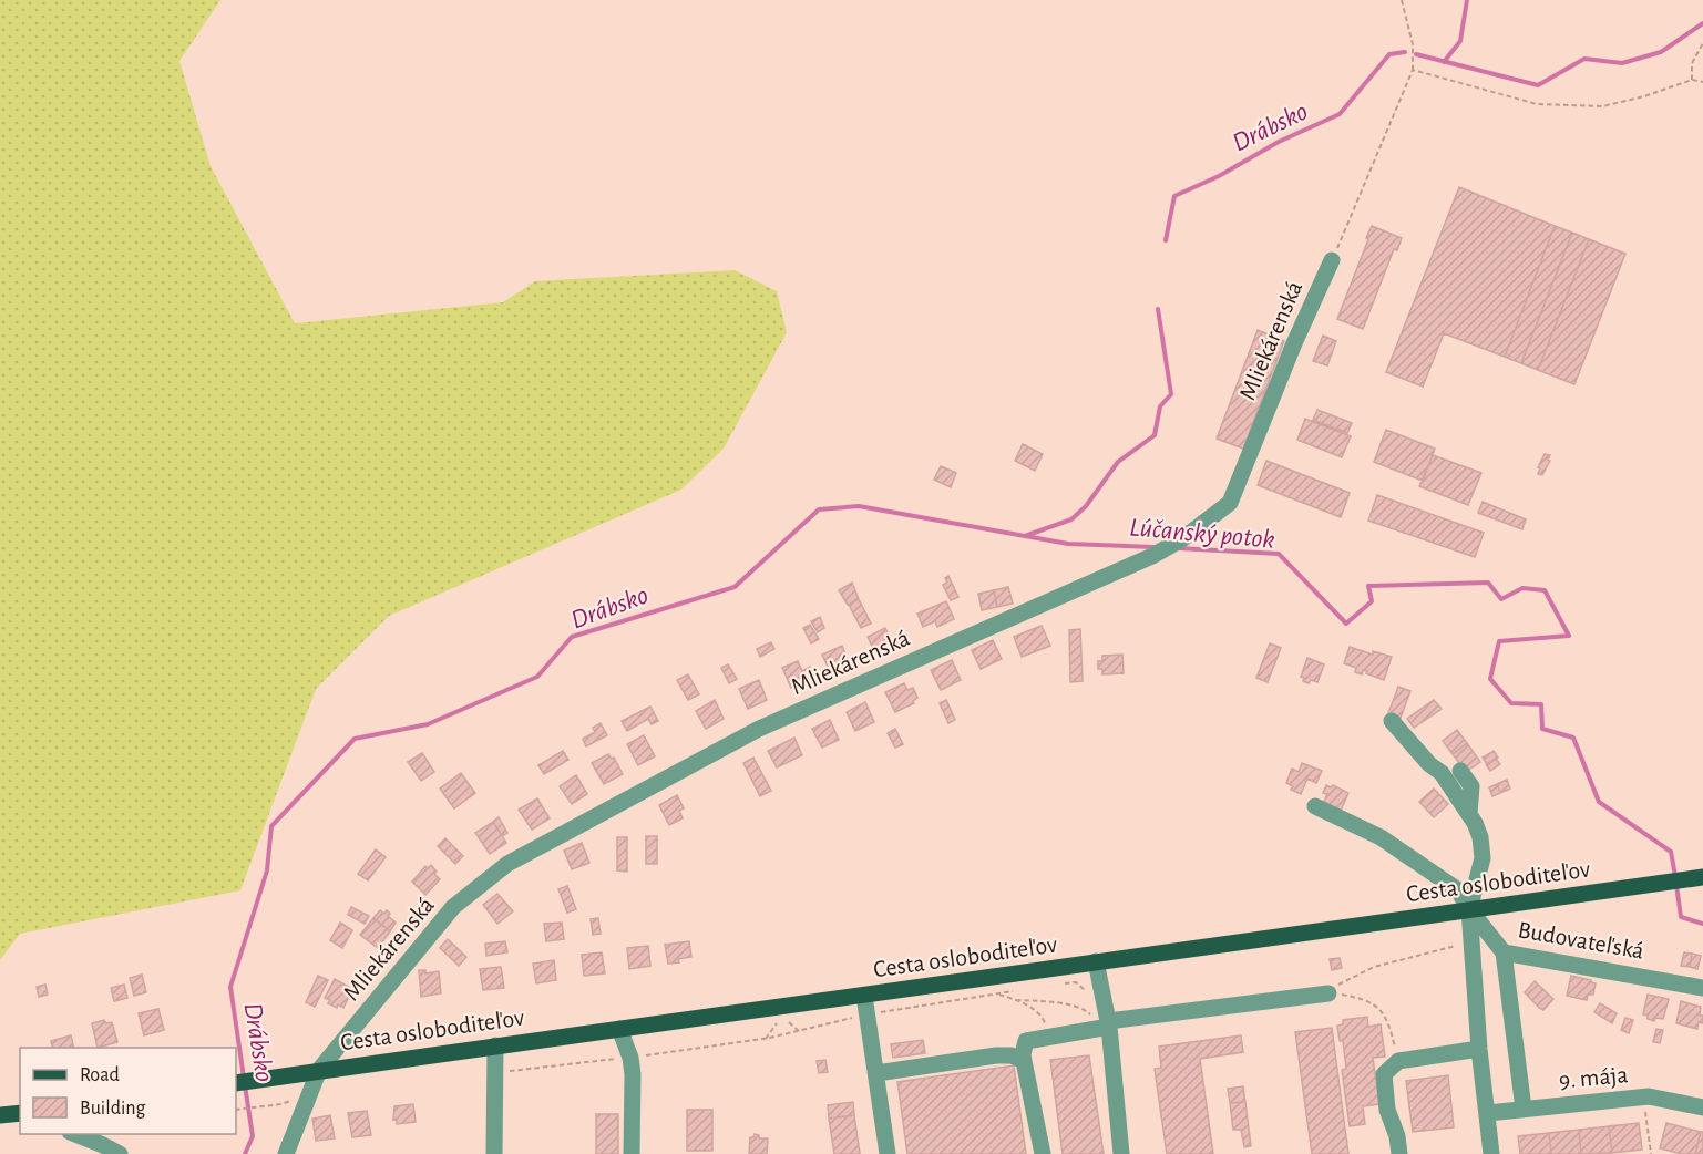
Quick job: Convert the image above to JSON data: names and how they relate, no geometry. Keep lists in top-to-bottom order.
{
  "streets": {
    "main road": ["Cesta osloboditeľov"],
    "street": ["Mliekárenská", "Budovateľská", "9. mája"]
  },
  "crossings": [
    ["Mliekárenská", "Cesta osloboditeľov"],
    ["Cesta osloboditeľov", "Budovateľská"]
  ],
  "water": ["Drábsko", "Lúčanský potok"],
  "legend": ["Road", "Building"]
}
